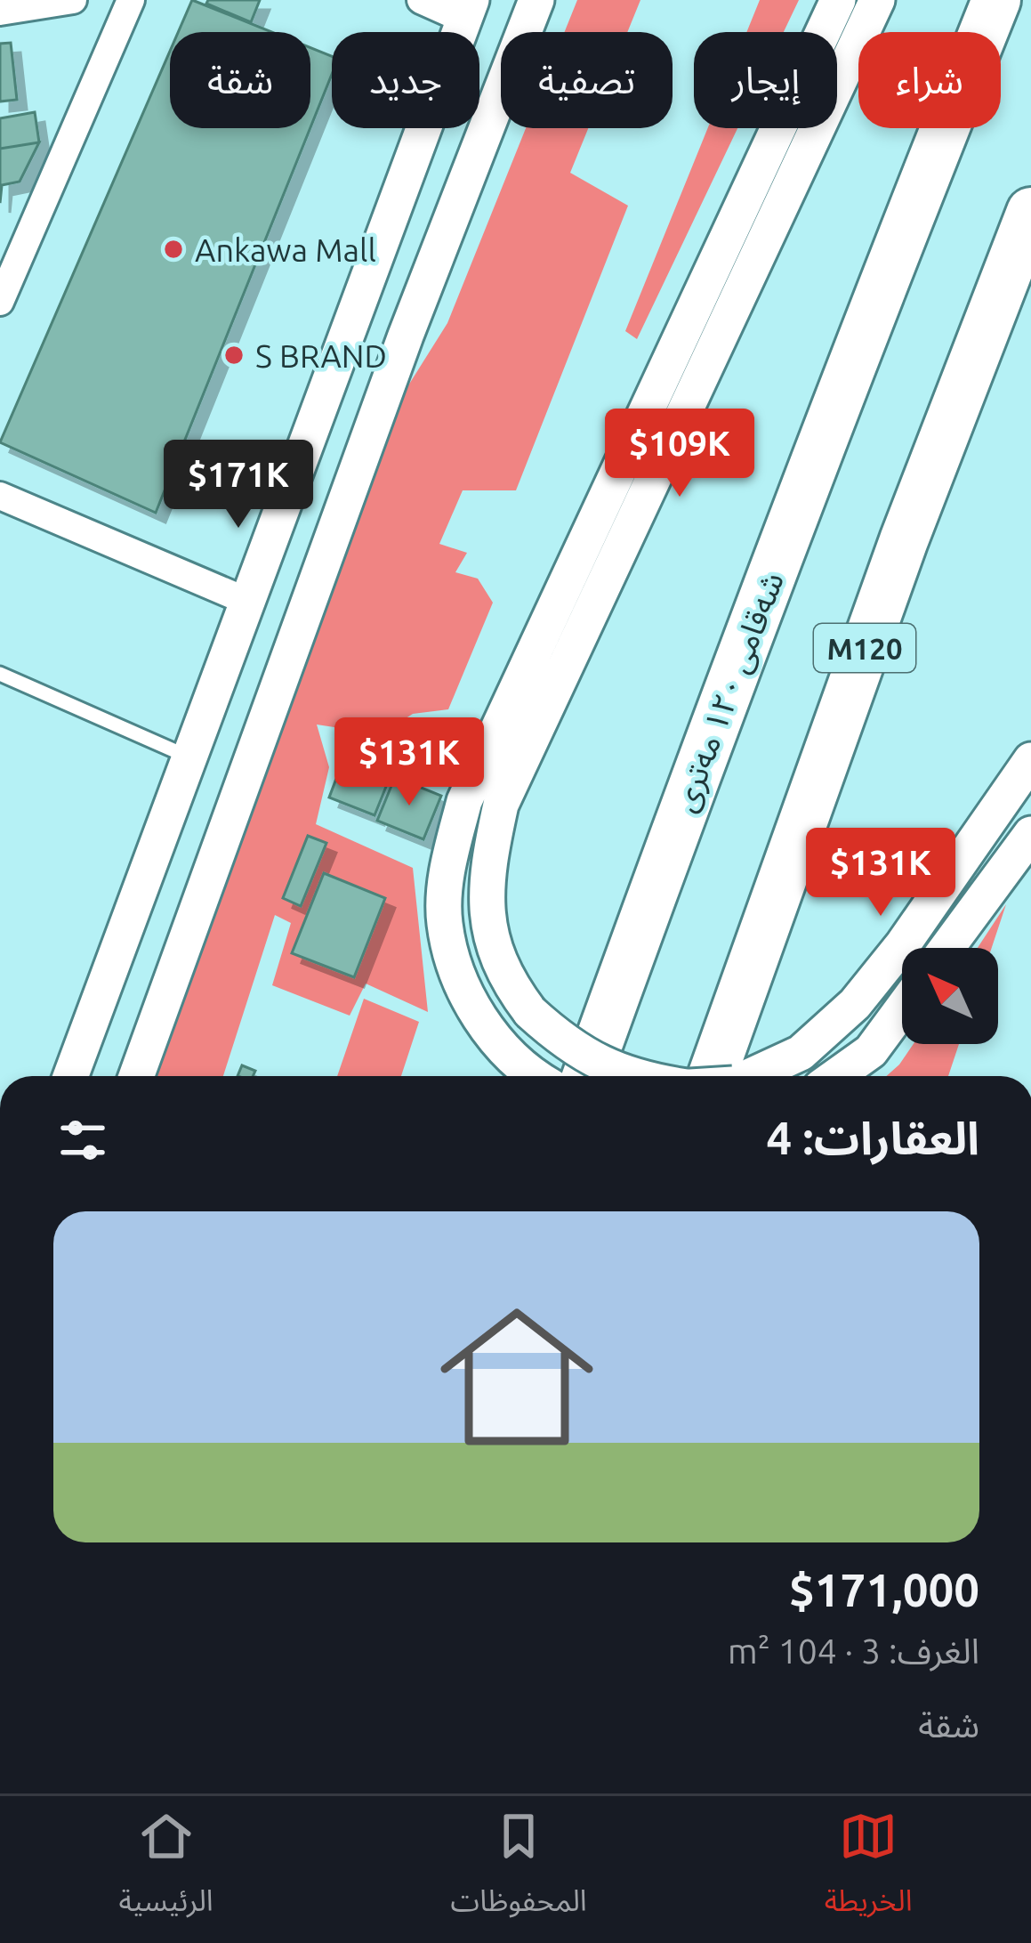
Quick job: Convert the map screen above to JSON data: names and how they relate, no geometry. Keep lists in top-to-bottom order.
{
  "streets": {
    "highway": ["M120", "شەقامی ١٢٠ مەتری"]
  },
  "places": ["Ankawa Mall", "S BRAND"],
  "north": "top left",
  "page": {
    "chip": [
      "شراء",
      "إيجار",
      "تصفية",
      "جديد",
      "شقة"
    ],
    "price": [
      "$109K",
      "$171K",
      "$131K",
      "$131K"
    ],
    "heading": "العقارات: 4",
    "list": [
      {
        "name": "$171,000",
        "note": "الغرف: 3 · 104 m² · شقة"
      }
    ],
    "tabs": ["الخريطة", "المحفوظات", "الرئيسية"]
  }
}
